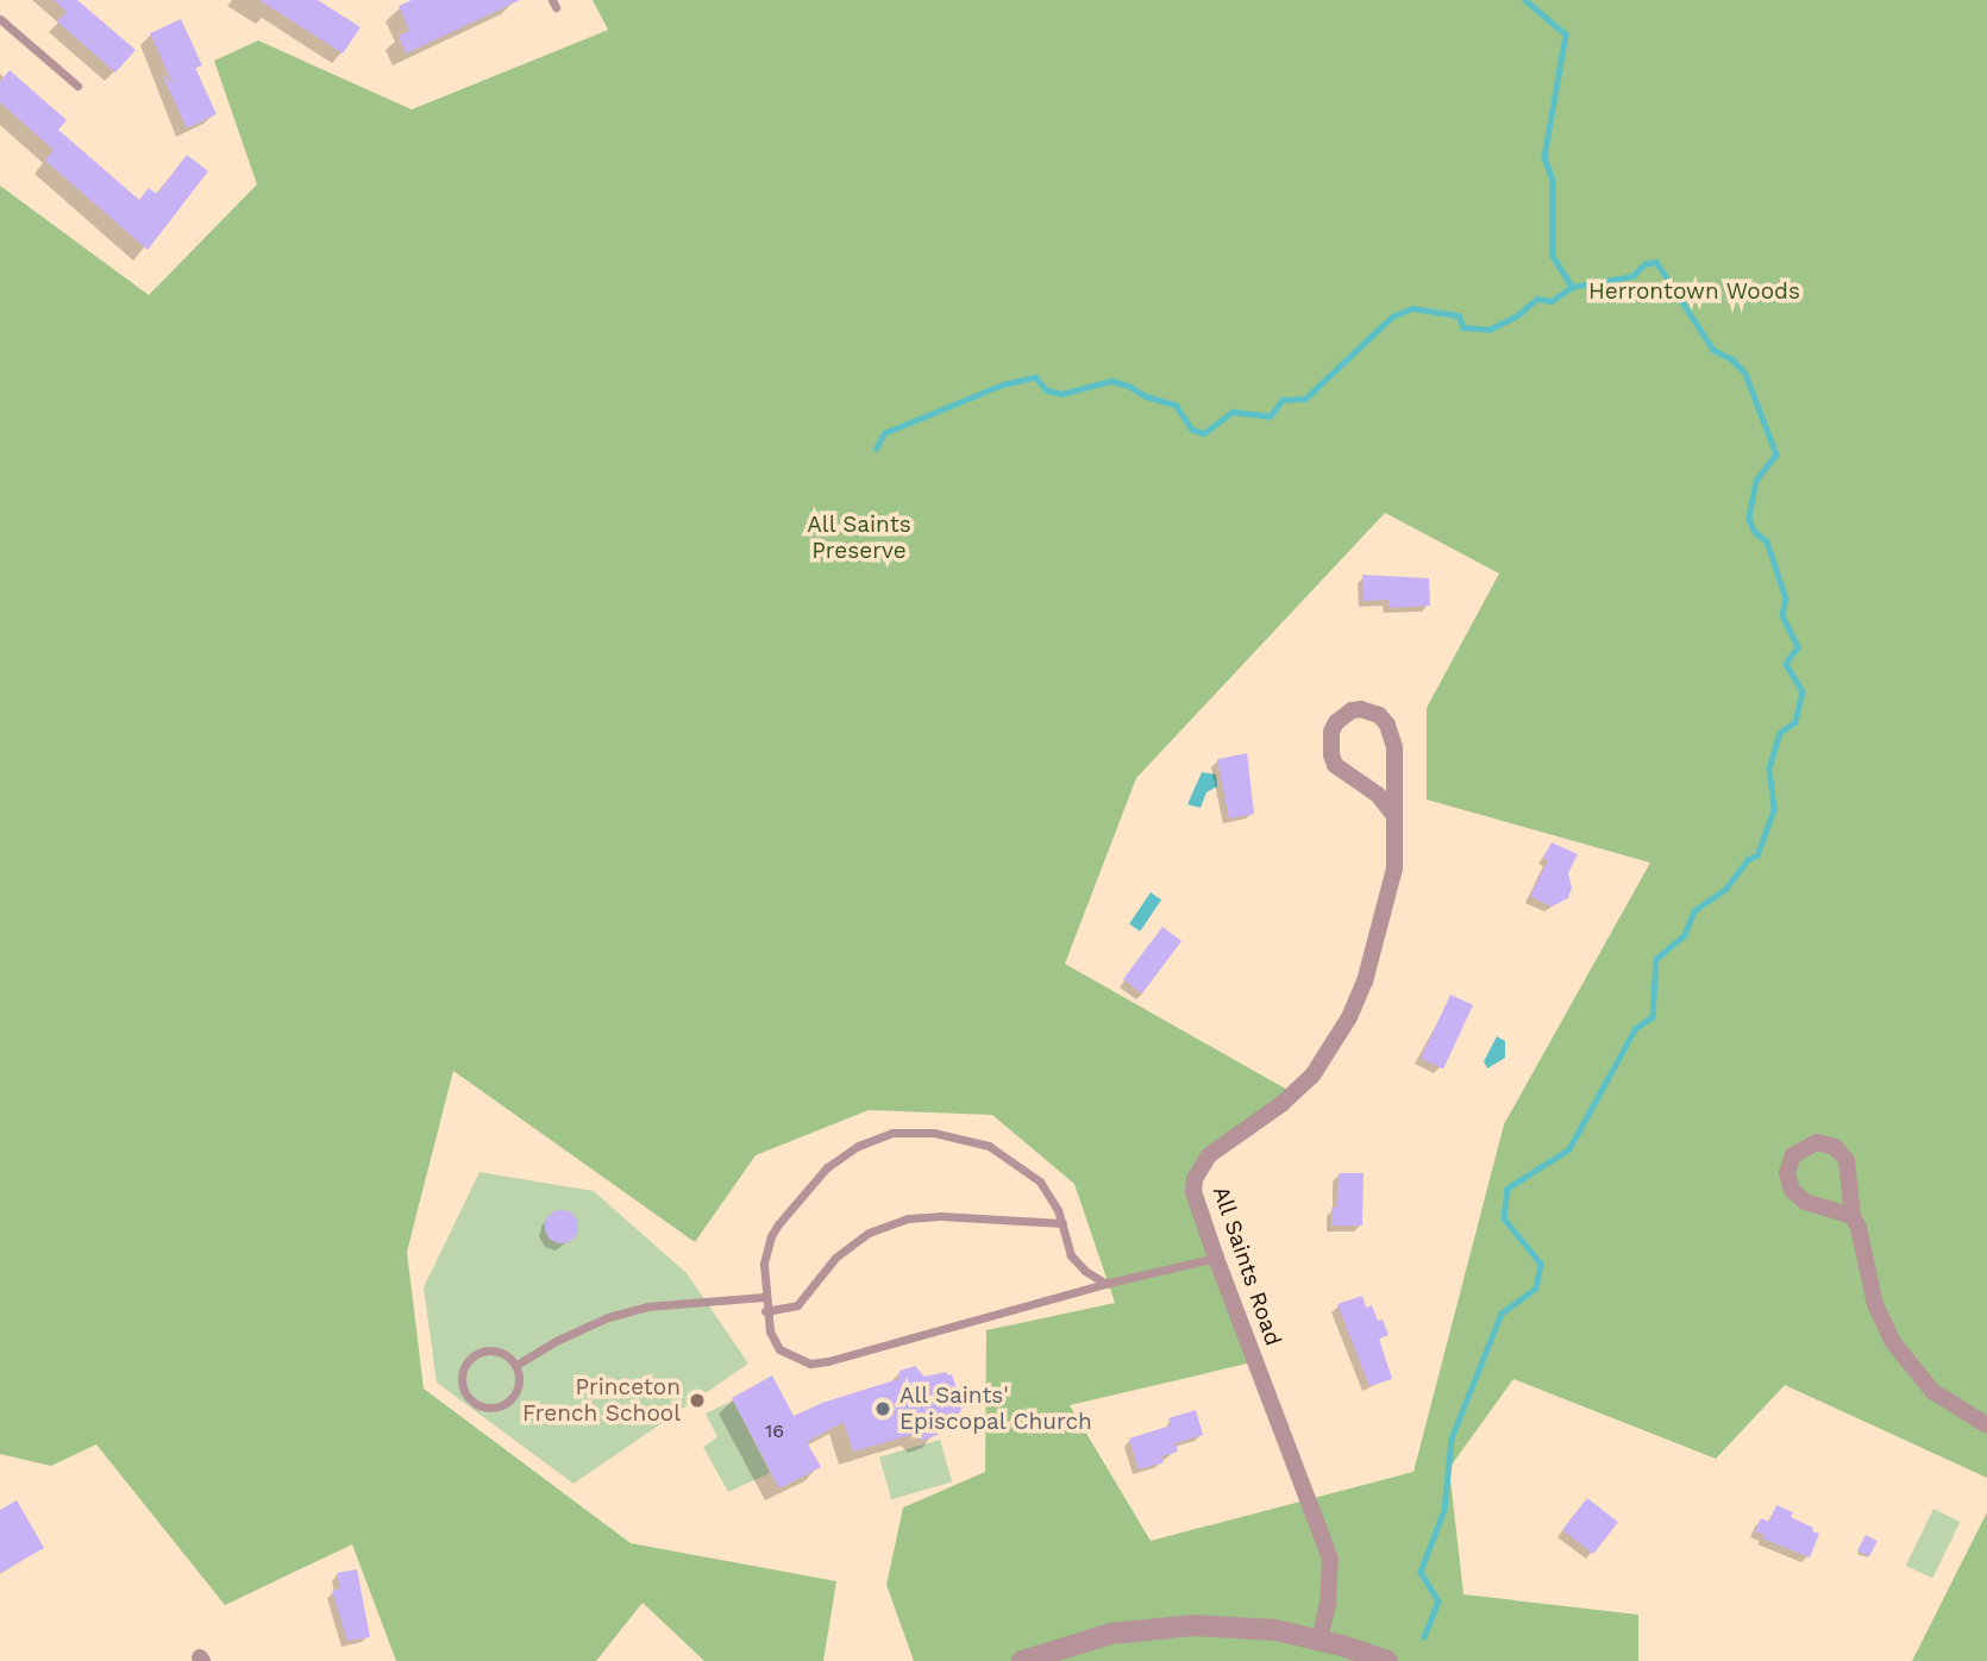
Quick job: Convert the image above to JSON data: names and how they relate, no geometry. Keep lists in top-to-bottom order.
{
  "streets": {
    "street": ["All Saints Road"]
  },
  "parks": ["Herrontown Woods", "All Saints Preserve"],
  "places": ["Princeton French School", "All Saints' Episcopal Church"],
  "house_numbers": ["16"]
}
